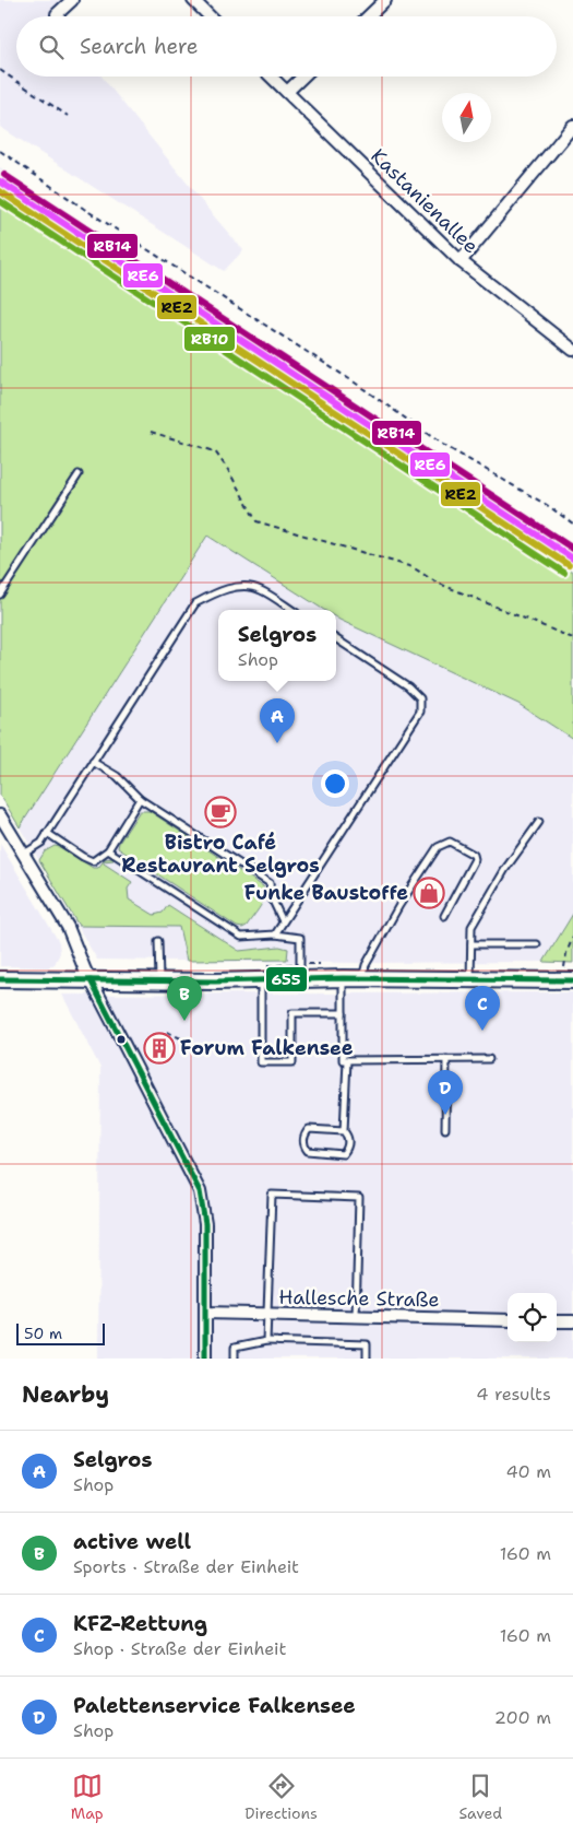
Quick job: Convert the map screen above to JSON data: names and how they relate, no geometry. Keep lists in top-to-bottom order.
{
  "streets": {
    "street": ["Kastanienallee", "Hallesche Straße"]
  },
  "places": {
    "cafe": ["Bistro Café Restaurant Selgros"],
    "shop": ["Funke Baustoffe"],
    "building": ["Forum Falkensee"]
  },
  "lines": [
    "transit line RB14",
    "transit line RE6",
    "transit line RE2",
    "transit line RB10",
    "transit line 655"
  ],
  "scale_bar": "50 m",
  "north": "top",
  "page": {
    "search": "Search here",
    "popup": ["Selgros", "Shop"],
    "pins": [
      "A",
      "B",
      "C",
      "D"
    ],
    "scale": "50 m",
    "heading": ["Nearby", "4 results"],
    "list": [
      {
        "mark": "A",
        "name": "Selgros",
        "note": "Shop",
        "value": "40 m"
      },
      {
        "mark": "B",
        "name": "active well",
        "note": "Sports · Straße der Einheit",
        "value": "160 m"
      },
      {
        "mark": "C",
        "name": "KFZ-Rettung",
        "note": "Shop · Straße der Einheit",
        "value": "160 m"
      },
      {
        "mark": "D",
        "name": "Palettenservice Falkensee",
        "note": "Shop",
        "value": "200 m"
      }
    ],
    "nav": ["Map", "Directions", "Saved"]
  }
}
